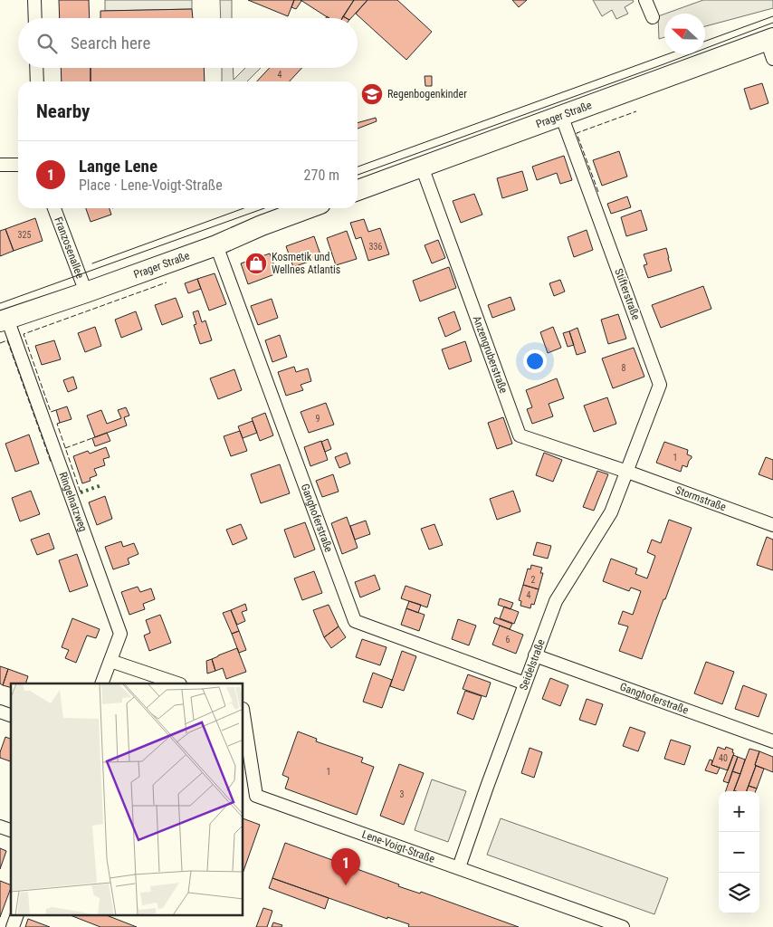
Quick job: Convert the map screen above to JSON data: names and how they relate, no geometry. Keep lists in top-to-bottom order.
{
  "streets": {
    "main road": ["Prager Straße"],
    "street": [
      "Franzosenallee",
      "Stifterstraße",
      "Anzengruberstraße",
      "Stormstraße",
      "Ringelnatzweg",
      "Ganghoferstraße",
      "Seidelstraße",
      "Lene-Voigt-Straße"
    ]
  },
  "crossings": [
    ["Prager Straße", "Franzosenallee"],
    ["Prager Straße", "Stifterstraße"],
    ["Prager Straße", "Anzengruberstraße"],
    ["Prager Straße", "Ringelnatzweg"],
    ["Prager Straße", "Ganghoferstraße"],
    ["Stifterstraße", "Anzengruberstraße"],
    ["Stifterstraße", "Stormstraße"],
    ["Stifterstraße", "Seidelstraße"],
    ["Anzengruberstraße", "Stormstraße"],
    ["Anzengruberstraße", "Seidelstraße"],
    ["Stormstraße", "Seidelstraße"],
    ["Ganghoferstraße", "Seidelstraße"],
    ["Seidelstraße", "Lene-Voigt-Straße"]
  ],
  "places": {
    "school or university": ["Regenbogenkinder"],
    "shop": ["Kosmetik und Wellnes Atlantis"]
  },
  "house_numbers": [
    "4",
    "325",
    "336",
    "8",
    "9",
    "1",
    "2",
    "4",
    "6",
    "40",
    "1",
    "3"
  ],
  "north": "left",
  "page": {
    "search": "Search here",
    "heading": "Nearby",
    "list": [
      {
        "mark": "1",
        "name": "Lange Lene",
        "note": "Place · Lene-Voigt-Straße",
        "value": "270 m"
      }
    ],
    "map_buttons": ["+", "−"],
    "pins": "1"
  }
}
